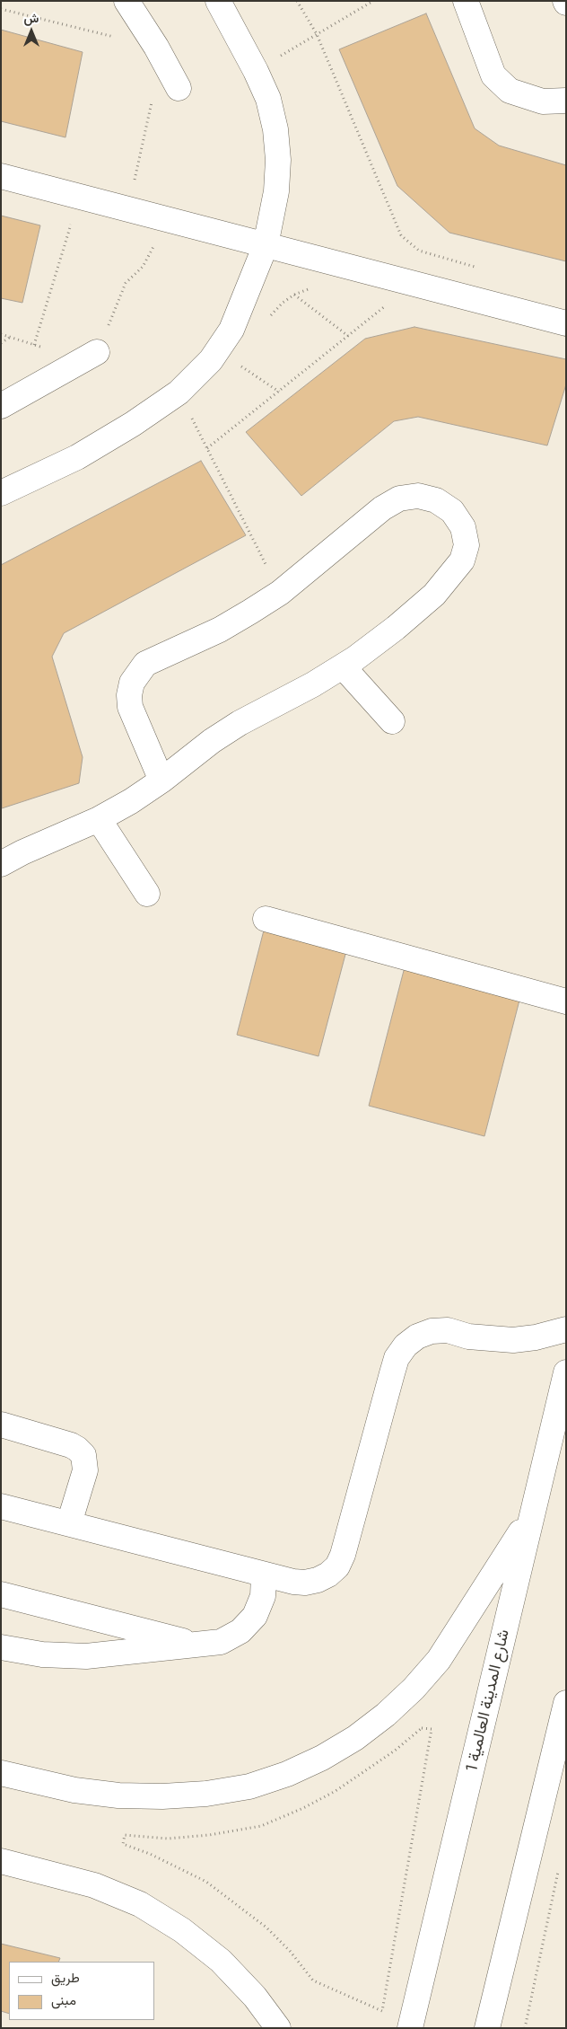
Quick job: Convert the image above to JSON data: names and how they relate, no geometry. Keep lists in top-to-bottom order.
{
  "streets": {
    "street": ["شارع المدينة العالمية 1"]
  },
  "legend": ["طريق", "مبنى"],
  "north": "top"
}
